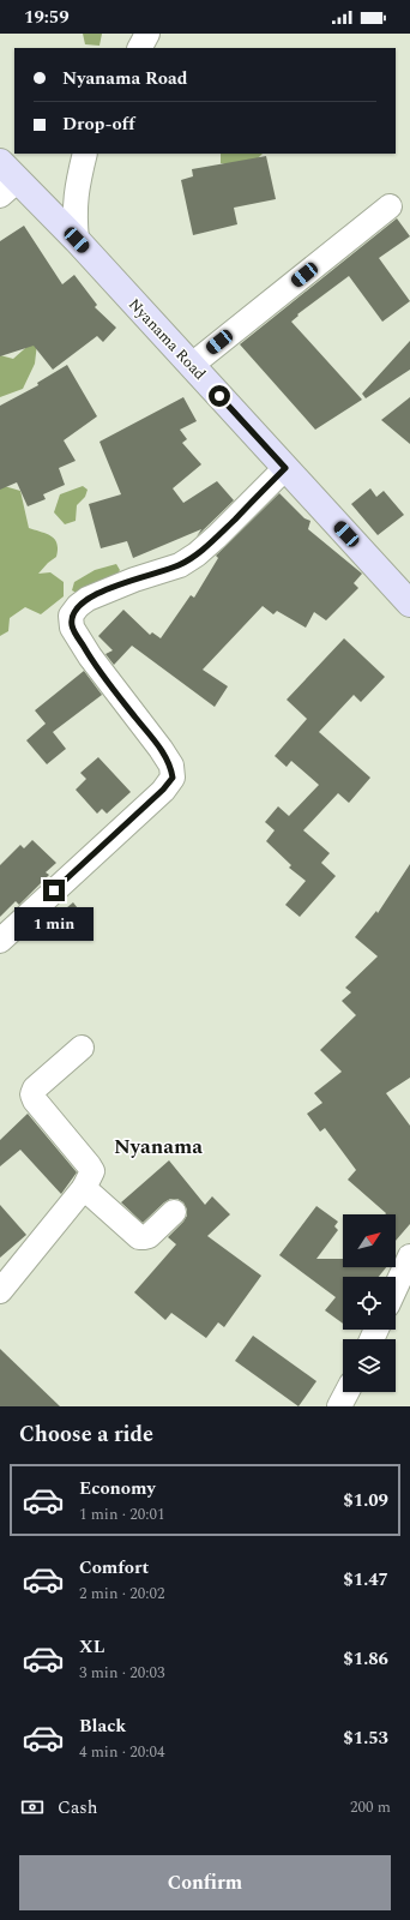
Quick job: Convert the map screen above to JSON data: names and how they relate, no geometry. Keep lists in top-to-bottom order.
{
  "streets": {
    "street": ["Nyanama Road"]
  },
  "districts": ["Nyanama"],
  "north": "top right",
  "page": {
    "status": "19:59",
    "banner": ["Nyanama Road", "Drop-off"],
    "bubble": "1 min",
    "heading": "Choose a ride",
    "list": [
      {
        "name": "Economy",
        "note": "1 min · 20:01",
        "value": "$1.09"
      },
      {
        "name": "Comfort",
        "note": "2 min · 20:02",
        "value": "$1.47"
      },
      {
        "name": "XL",
        "note": "3 min · 20:03",
        "value": "$1.86"
      },
      {
        "name": "Black",
        "note": "4 min · 20:04",
        "value": "$1.53"
      }
    ],
    "pay": ["Cash", "200 m"],
    "buttons": "Confirm"
  }
}
